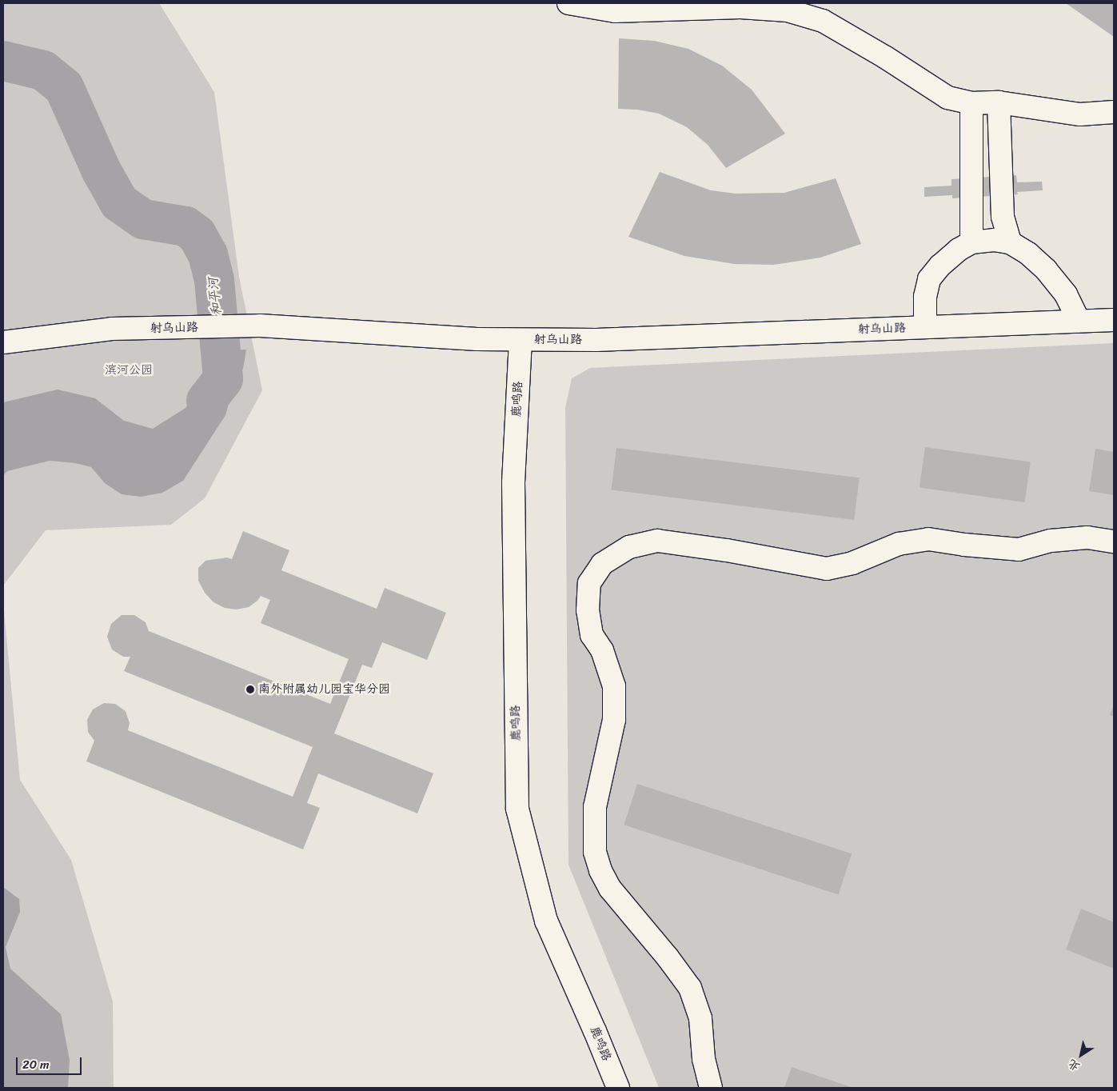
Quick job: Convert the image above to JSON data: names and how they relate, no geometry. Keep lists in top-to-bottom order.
{
  "streets": {
    "street": ["射乌山路", "鹿鸣路"]
  },
  "crossings": [
    ["射乌山路", "鹿鸣路"]
  ],
  "water": ["和平河"],
  "parks": ["滨河公园"],
  "places": ["南外附属幼儿园宝华分园"],
  "scale_bar": "20 m",
  "north": "bottom left"
}
